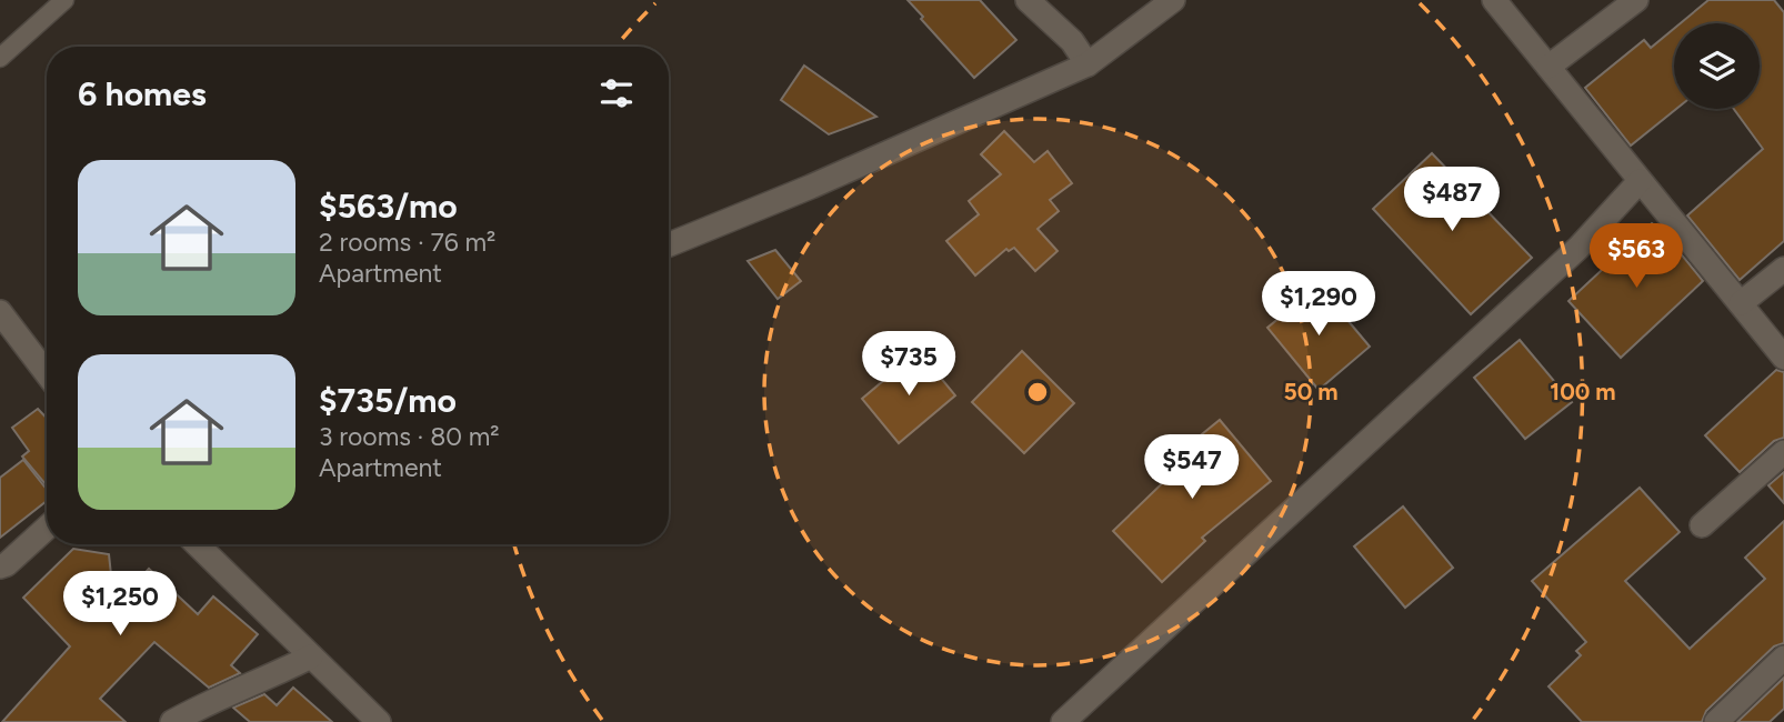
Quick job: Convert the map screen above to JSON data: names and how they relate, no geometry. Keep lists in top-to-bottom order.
{
  "page": {
    "heading": "6 homes",
    "list": [
      {
        "name": "$563/mo",
        "note": "2 rooms · 76 m² · Apartment"
      },
      {
        "name": "$735/mo",
        "note": "3 rooms · 80 m² · Apartment"
      }
    ],
    "price": [
      "$487",
      "$563",
      "$1,290",
      "$735",
      "$547",
      "$1,250"
    ]
  },
  "rings": ["50 m", "100 m"]
}
